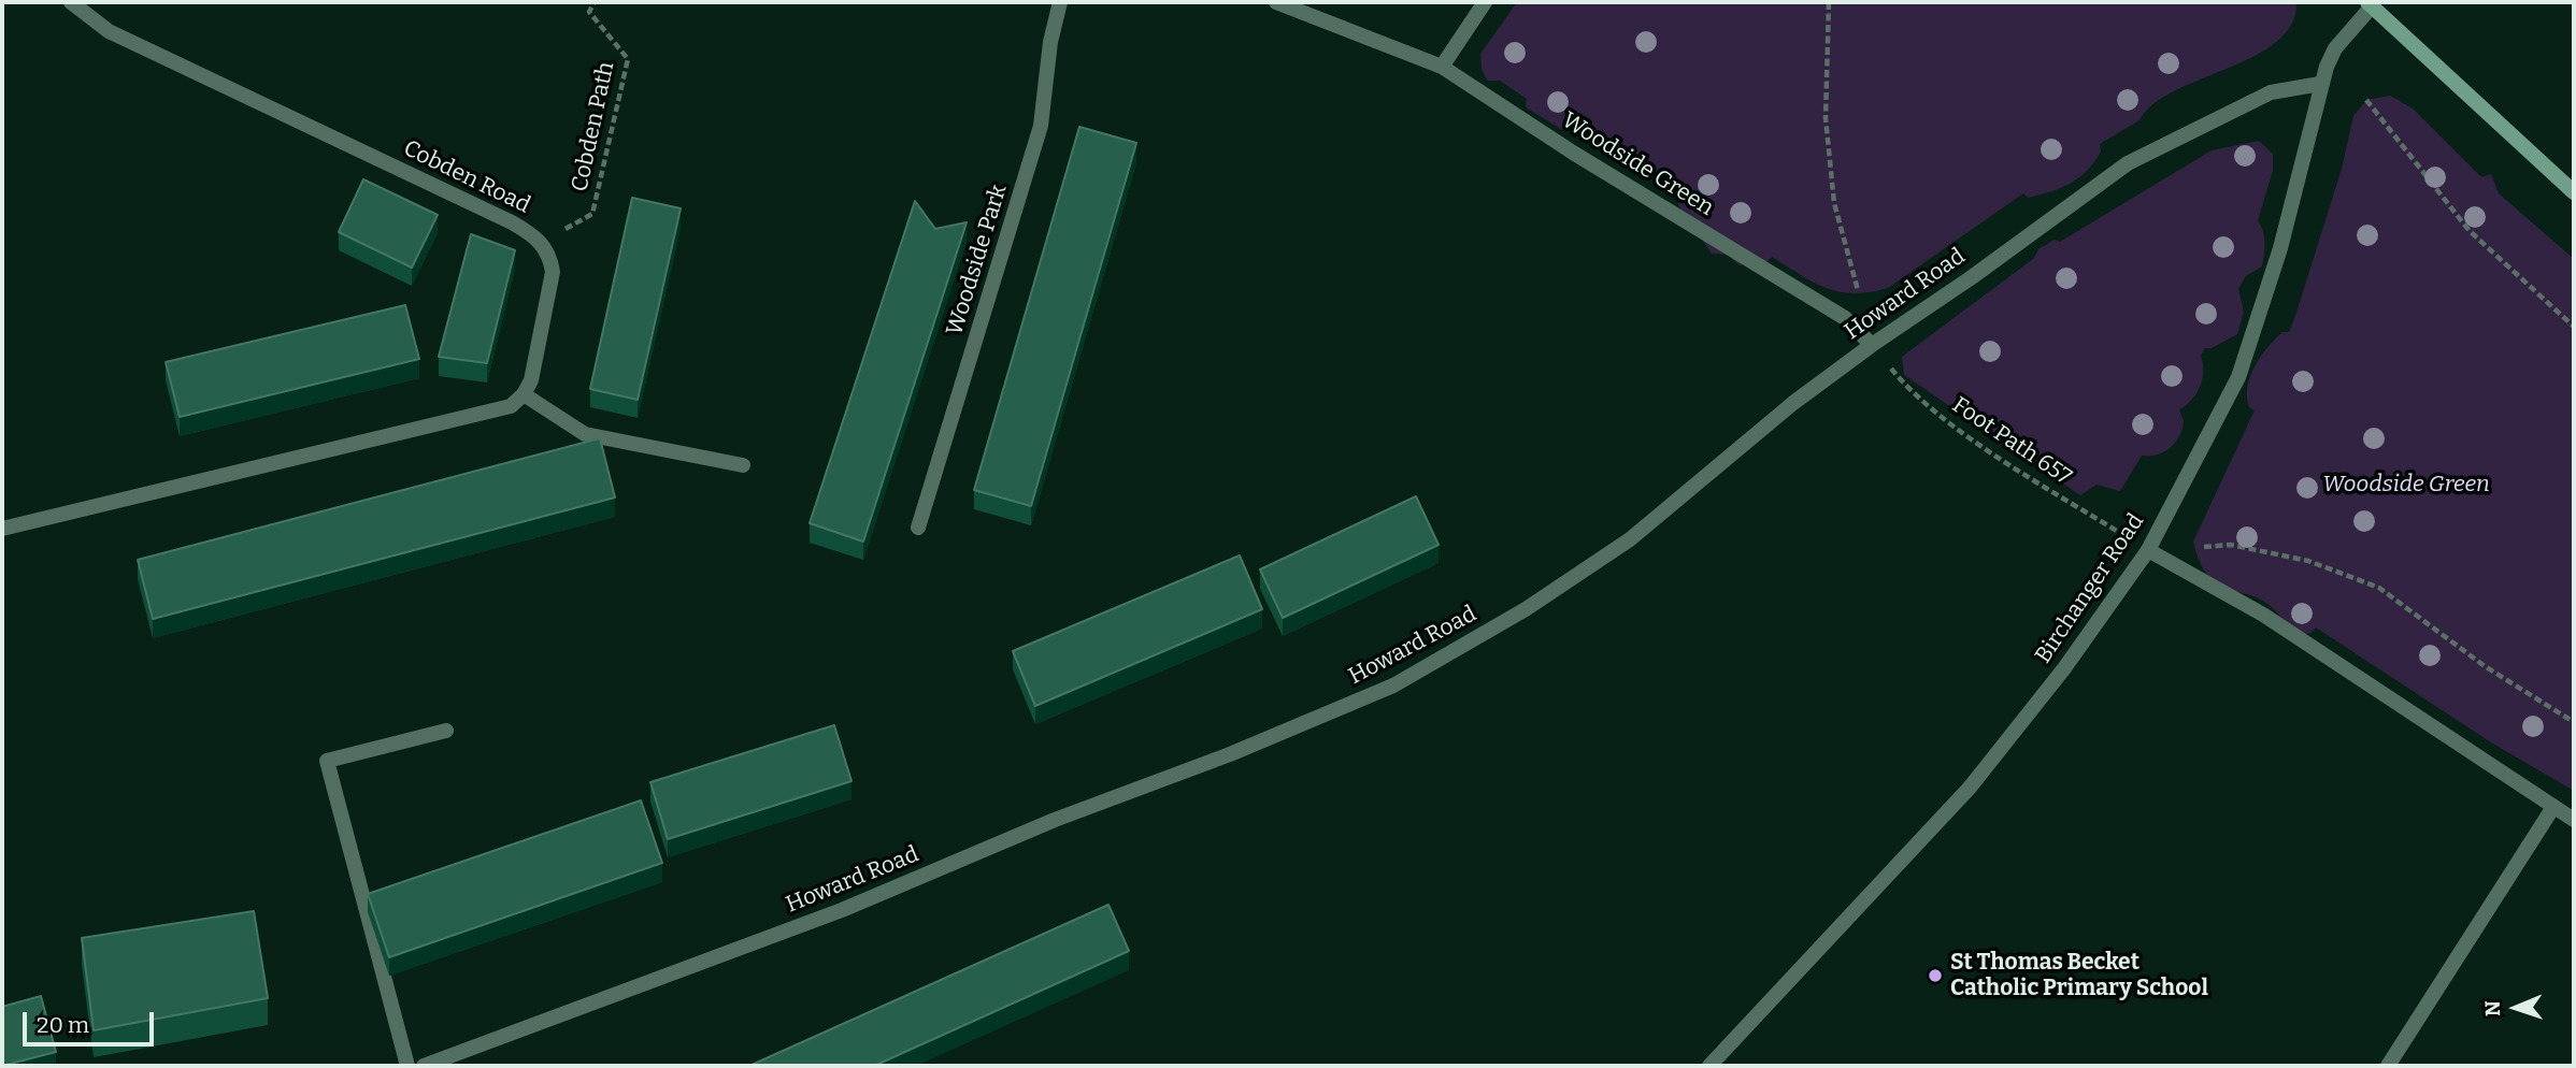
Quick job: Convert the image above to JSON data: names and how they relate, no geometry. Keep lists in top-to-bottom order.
{
  "streets": {
    "street": [
      "Woodside Green",
      "Cobden Road",
      "Woodside Park",
      "Howard Road",
      "Birchanger Road"
    ],
    "path": ["Cobden Path", "Foot Path 657"]
  },
  "crossings": [
    ["Cobden Path", "Cobden Road"],
    ["Woodside Green", "Howard Road"],
    ["Woodside Green", "Foot Path 657"],
    ["Howard Road", "Foot Path 657"],
    ["Howard Road", "Birchanger Road"],
    ["Foot Path 657", "Birchanger Road"]
  ],
  "parks": ["Woodside Green"],
  "places": ["St Thomas Becket Catholic Primary School"],
  "scale_bar": "20 m",
  "north": "left"
}
